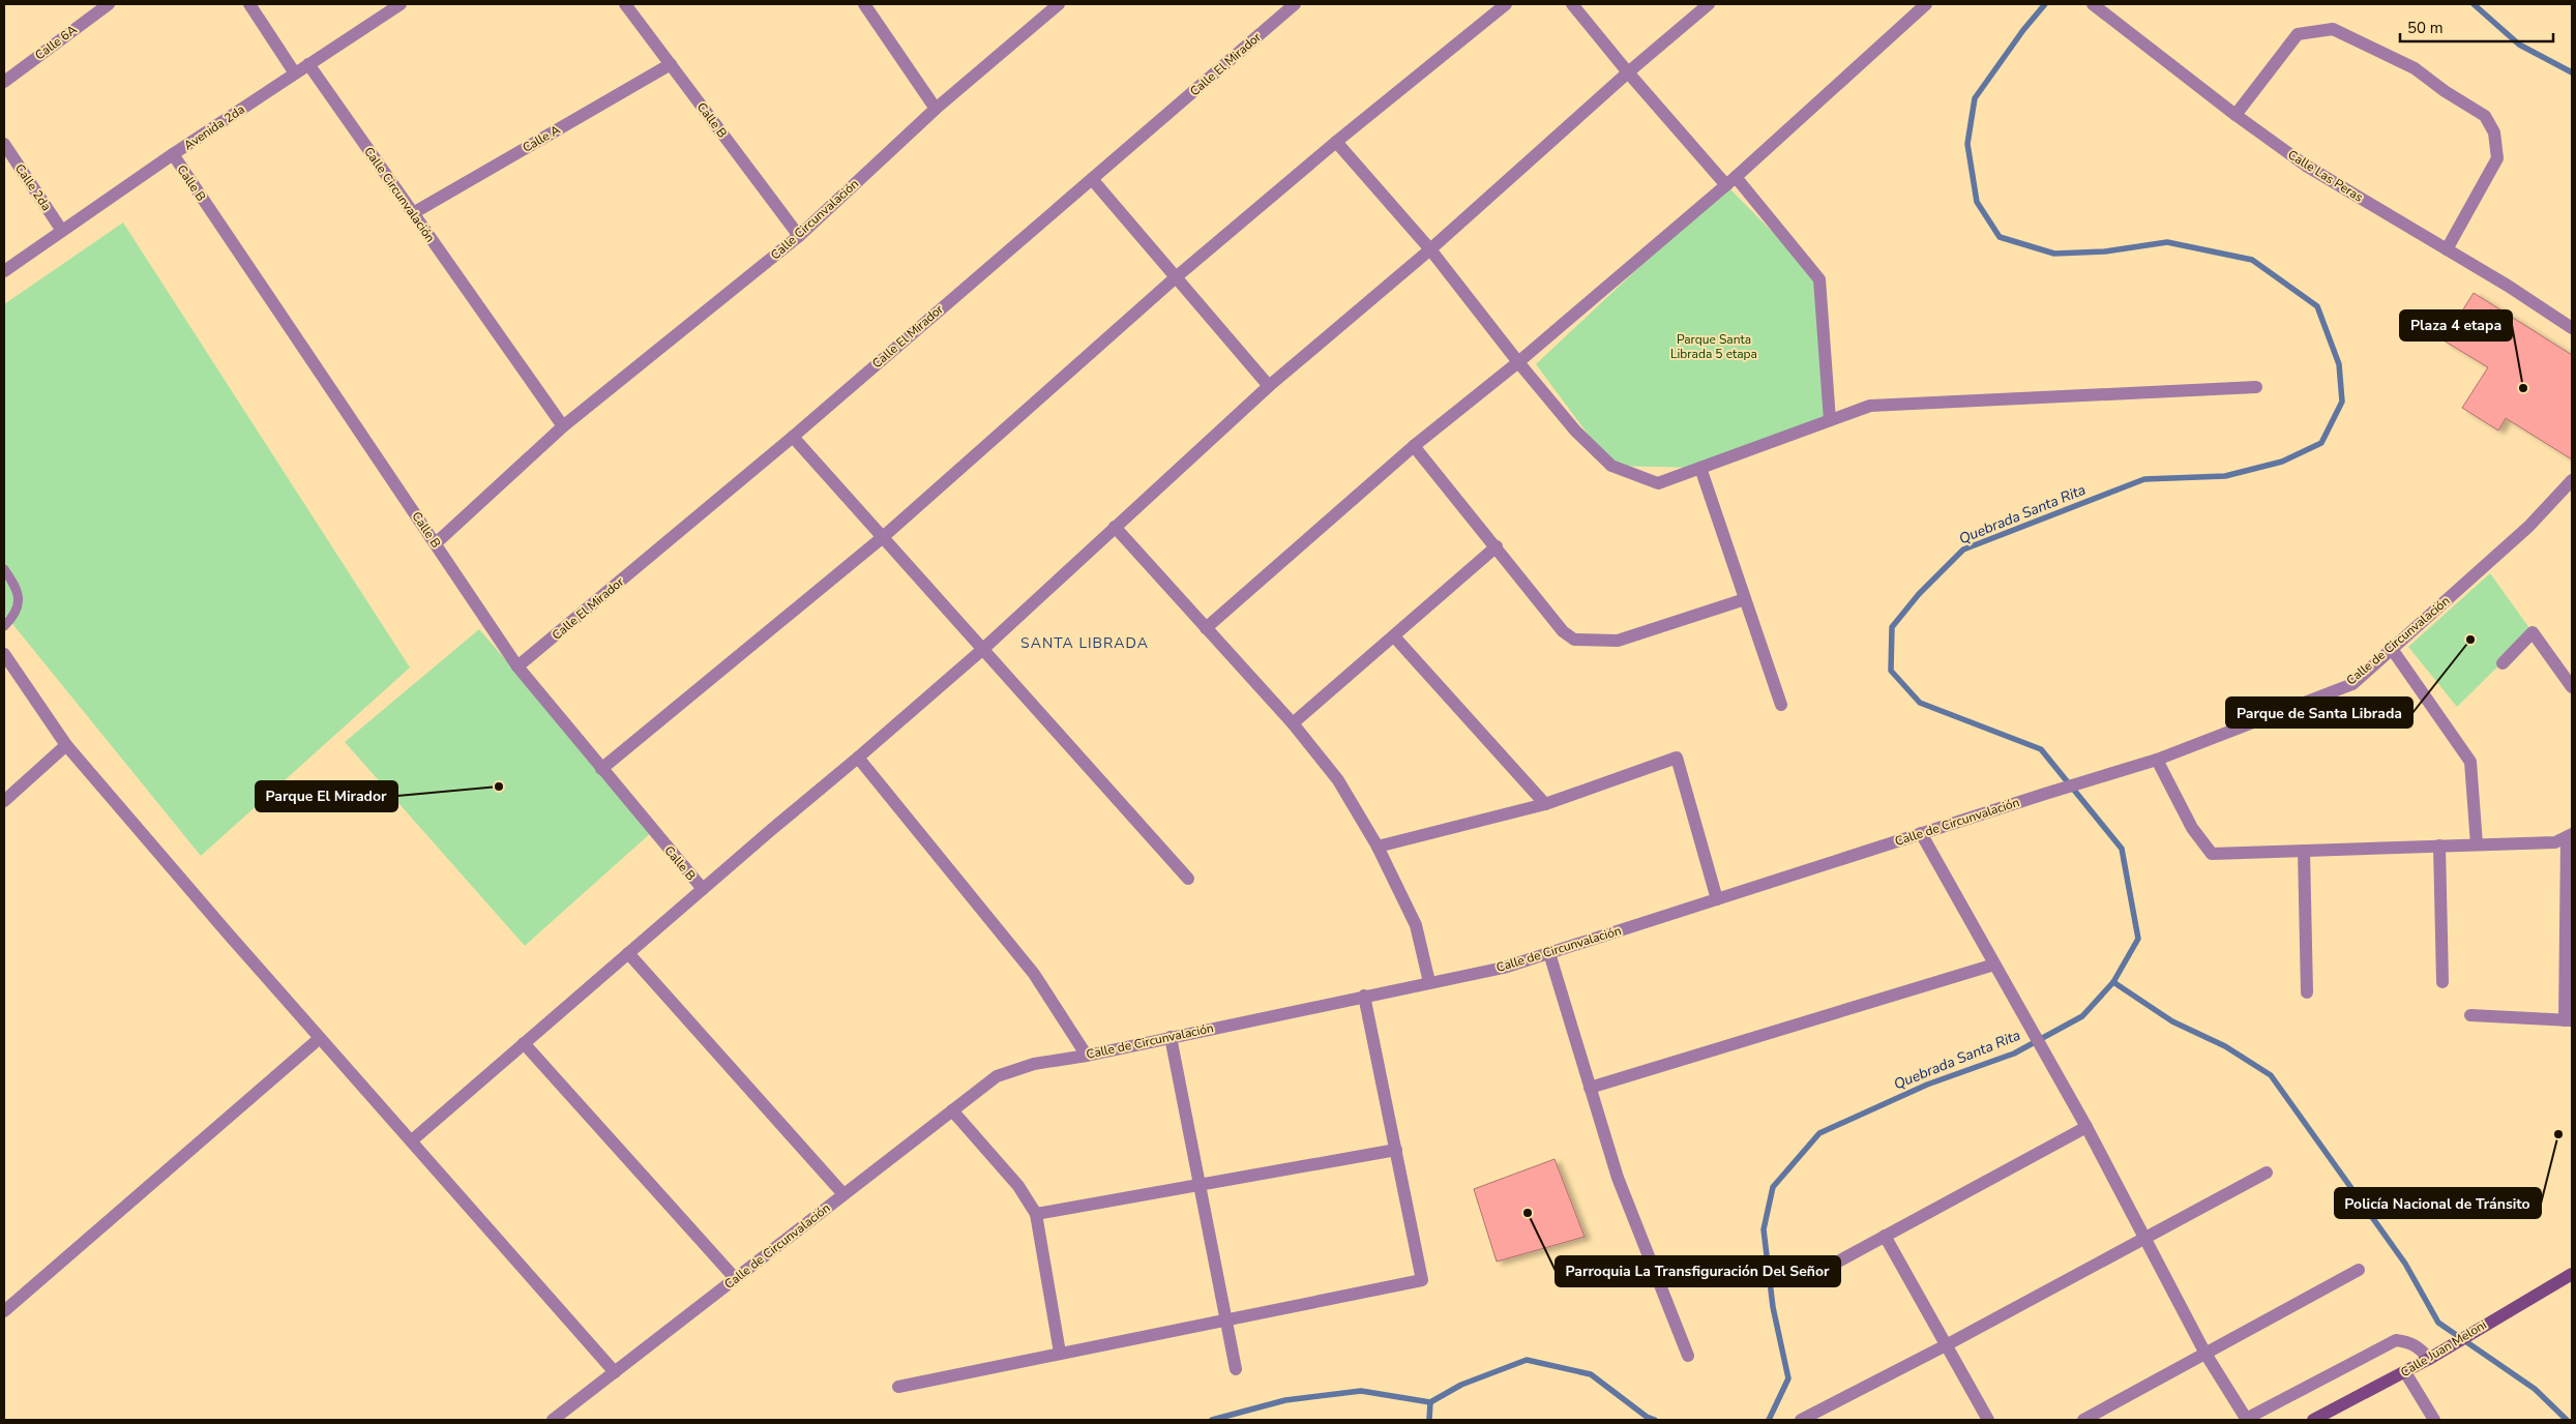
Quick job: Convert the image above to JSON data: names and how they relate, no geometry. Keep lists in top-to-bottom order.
{
  "streets": {
    "main road": ["Calle Juan Meloni"],
    "street": [
      "Calle 6A",
      "Calle El Mirador",
      "Calle B",
      "Avenida 2da",
      "Calle A",
      "Calle Las Peras",
      "Calle 2da",
      "Calle Circunvalación",
      "Calle de Circunvalación"
    ]
  },
  "crossings": [
    ["Calle El Mirador", "Calle B"],
    ["Calle B", "Avenida 2da"],
    ["Calle B", "Calle A"],
    ["Calle B", "Calle Circunvalación"],
    ["Avenida 2da", "Calle 2da"],
    ["Avenida 2da", "Calle Circunvalación"],
    ["Calle A", "Calle Circunvalación"]
  ],
  "districts": ["SANTA LIBRADA"],
  "water": ["Quebrada Santa Rita"],
  "parks": ["Parque Santa Librada 5 etapa"],
  "places": [
    "Plaza 4 etapa",
    "Parque de Santa Librada",
    "Parque El Mirador",
    "Policía Nacional de Tránsito",
    "Parroquia La Transfiguración Del Señor"
  ],
  "scale_bar": "50 m"
}
